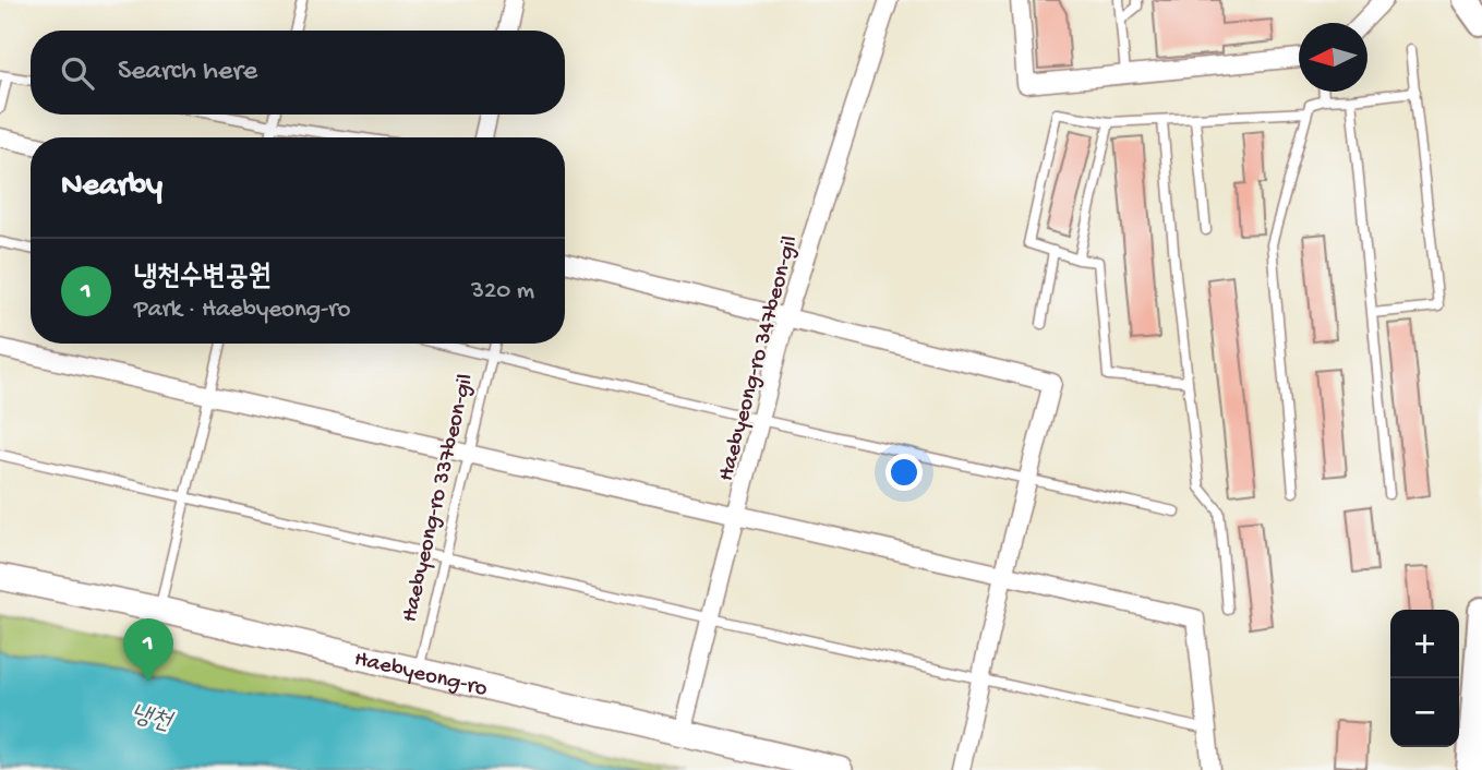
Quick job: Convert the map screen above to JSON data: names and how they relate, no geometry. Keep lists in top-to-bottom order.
{
  "streets": {
    "main road": ["Haebyeong-ro"],
    "street": ["Haebyeong-ro 347beon-gil"],
    "lane": ["Haebyeong-ro 337beon-gil"]
  },
  "crossings": [
    ["Haebyeong-ro 347beon-gil", "Haebyeong-ro"],
    ["Haebyeong-ro 337beon-gil", "Haebyeong-ro"]
  ],
  "water": ["냉천"],
  "north": "left",
  "page": {
    "search": "Search here",
    "heading": "Nearby",
    "list": [
      {
        "mark": "1",
        "name": "냉천수변공원",
        "note": "Park · Haebyeong-ro",
        "value": "320 m"
      }
    ],
    "map_buttons": ["+", "−"],
    "pins": "1"
  }
}
